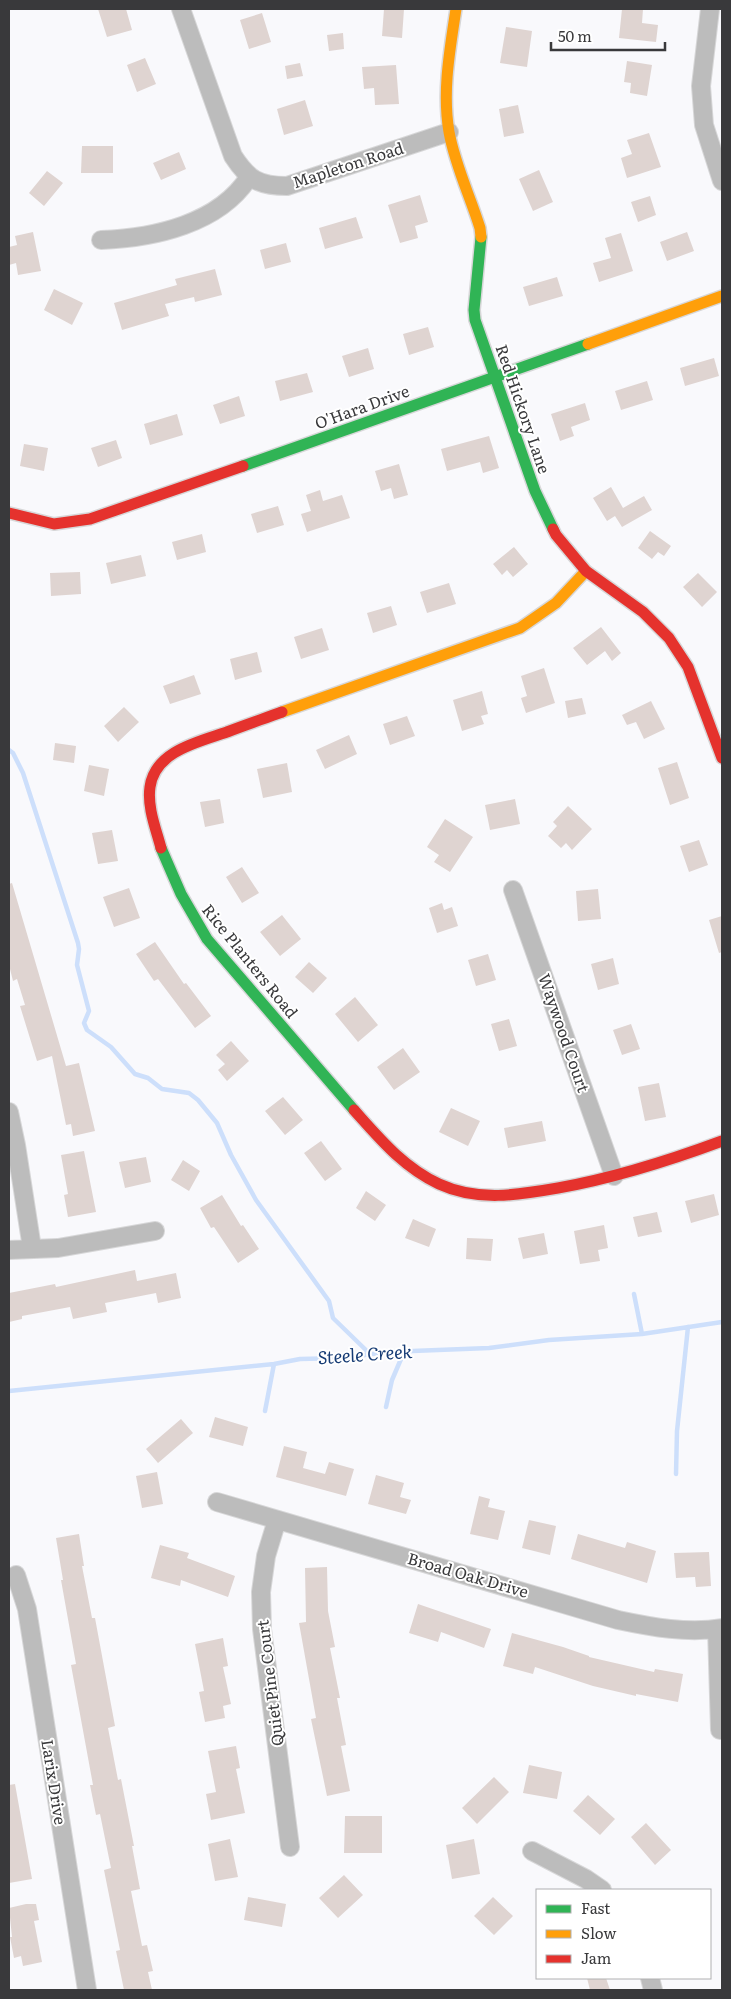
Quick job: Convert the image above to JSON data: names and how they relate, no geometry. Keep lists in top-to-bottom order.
{
  "streets": {
    "street": [
      "Mapleton Road",
      "O'Hara Drive",
      "Red Hickory Lane",
      "Rice Planters Road",
      "Waywood Court",
      "Broad Oak Drive",
      "Quiet Pine Court",
      "Larix Drive"
    ]
  },
  "crossings": [
    ["Mapleton Road", "Red Hickory Lane"],
    ["O'Hara Drive", "Red Hickory Lane"],
    ["Red Hickory Lane", "Rice Planters Road"],
    ["Rice Planters Road", "Waywood Court"],
    ["Broad Oak Drive", "Quiet Pine Court"]
  ],
  "water": ["Steele Creek"],
  "legend": ["Fast", "Slow", "Jam"],
  "scale_bar": "50 m"
}
